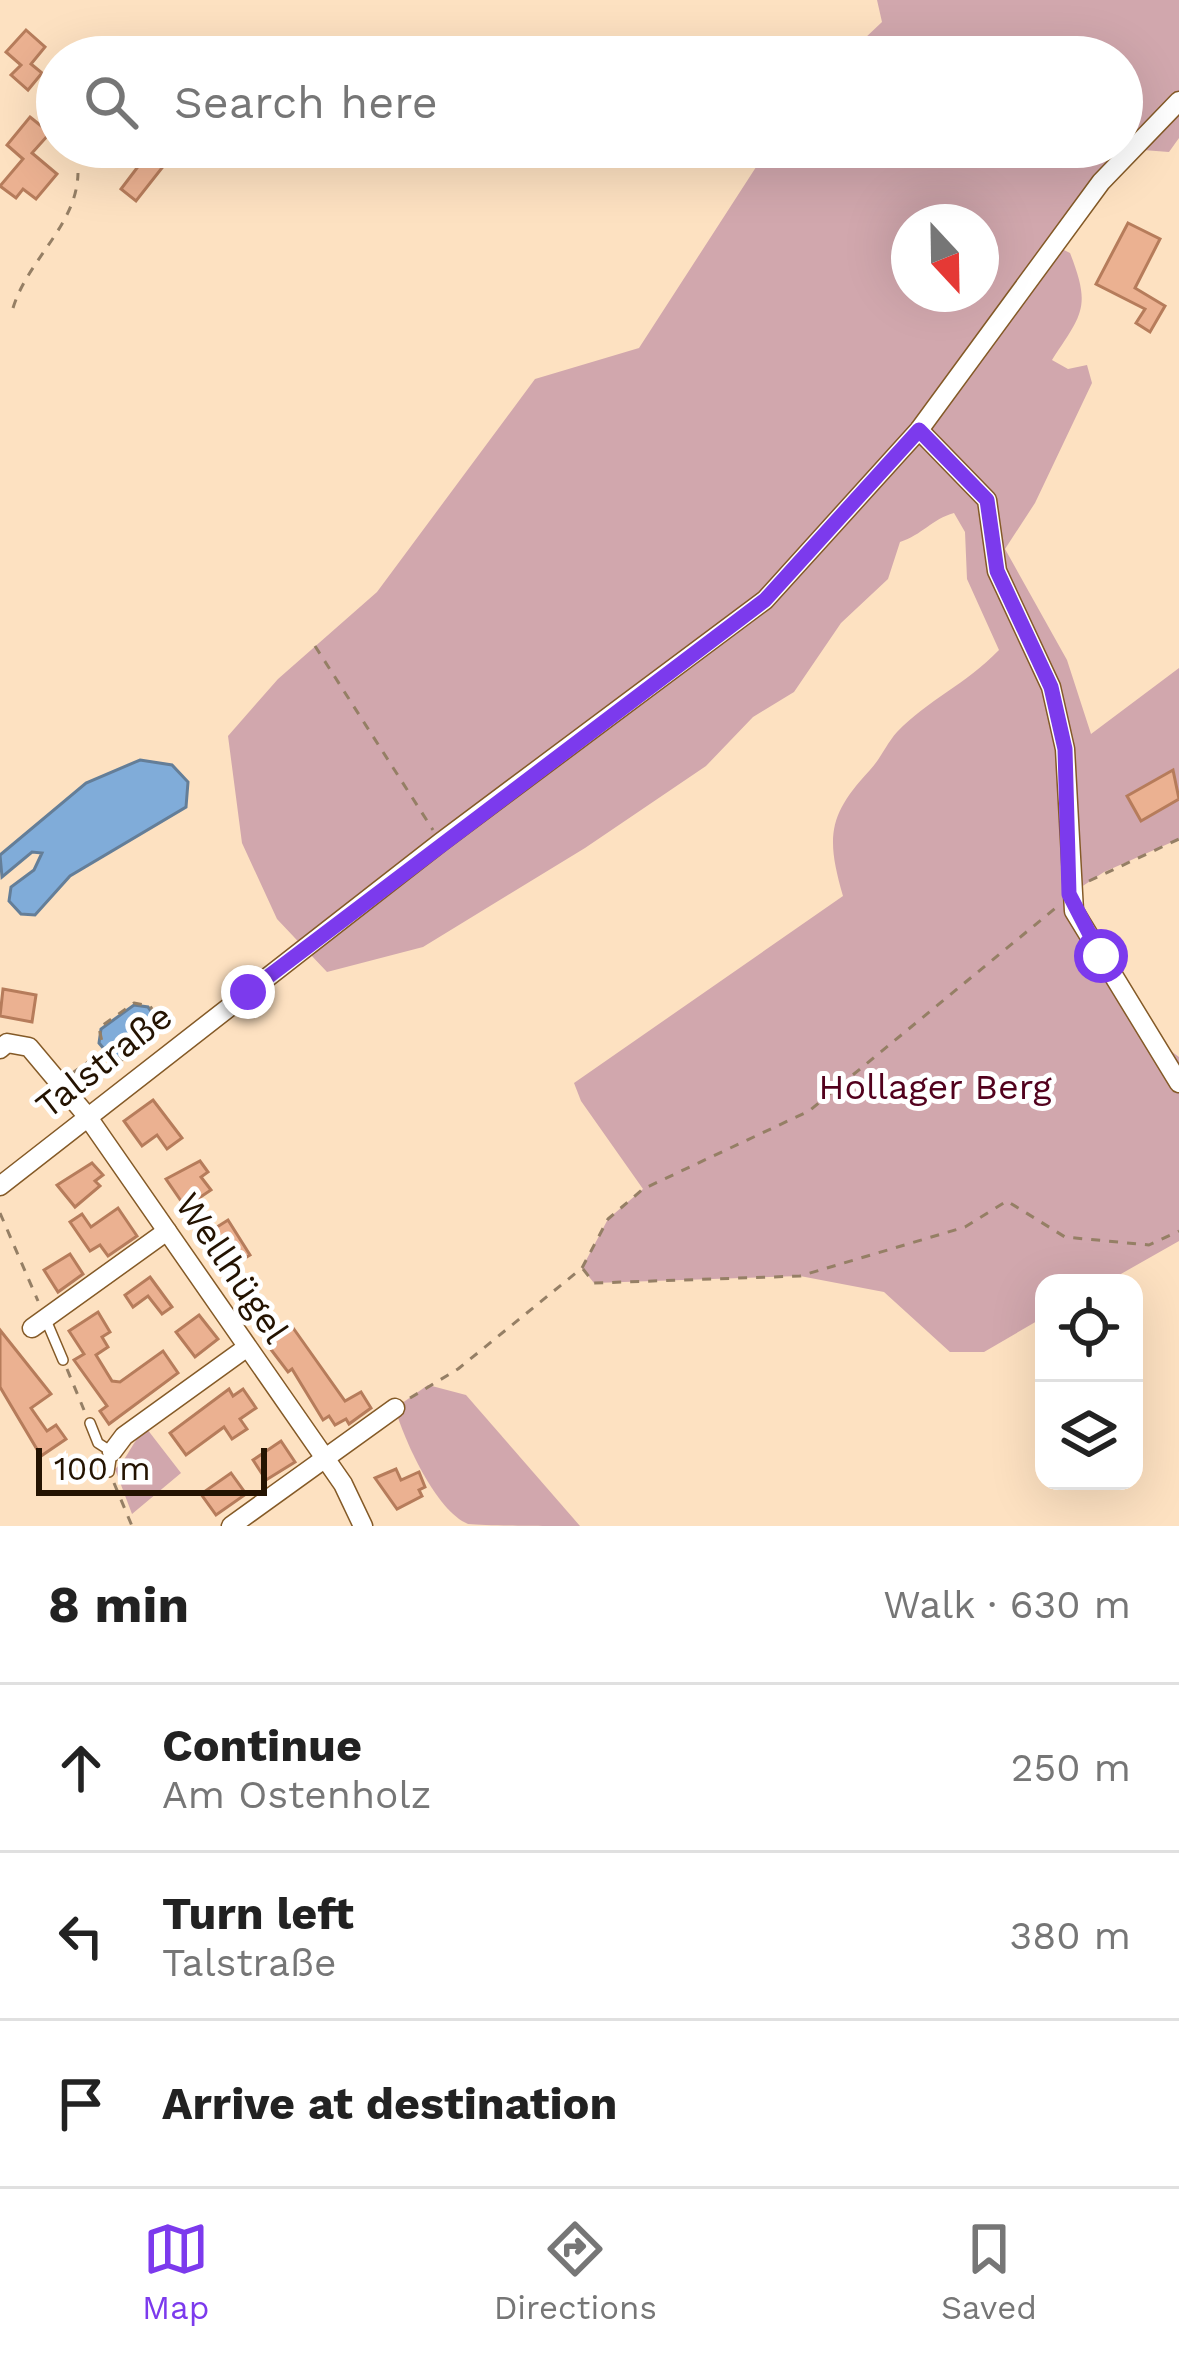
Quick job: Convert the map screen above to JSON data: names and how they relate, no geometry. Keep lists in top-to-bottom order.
{
  "streets": {
    "street": ["Talstraße", "Wellhügel"]
  },
  "crossings": [
    ["Talstraße", "Wellhügel"]
  ],
  "parks": ["Hollager Berg"],
  "scale_bar": "100 m",
  "north": "bottom",
  "page": {
    "search": "Search here",
    "scale": "100 m",
    "heading": ["8 min", "Walk · 630 m"],
    "list": [
      ["Continue", "Am Ostenholz", "250 m"],
      ["Turn left", "Talstraße", "380 m"],
      "Arrive at destination"
    ],
    "nav": ["Map", "Directions", "Saved"]
  }
}
